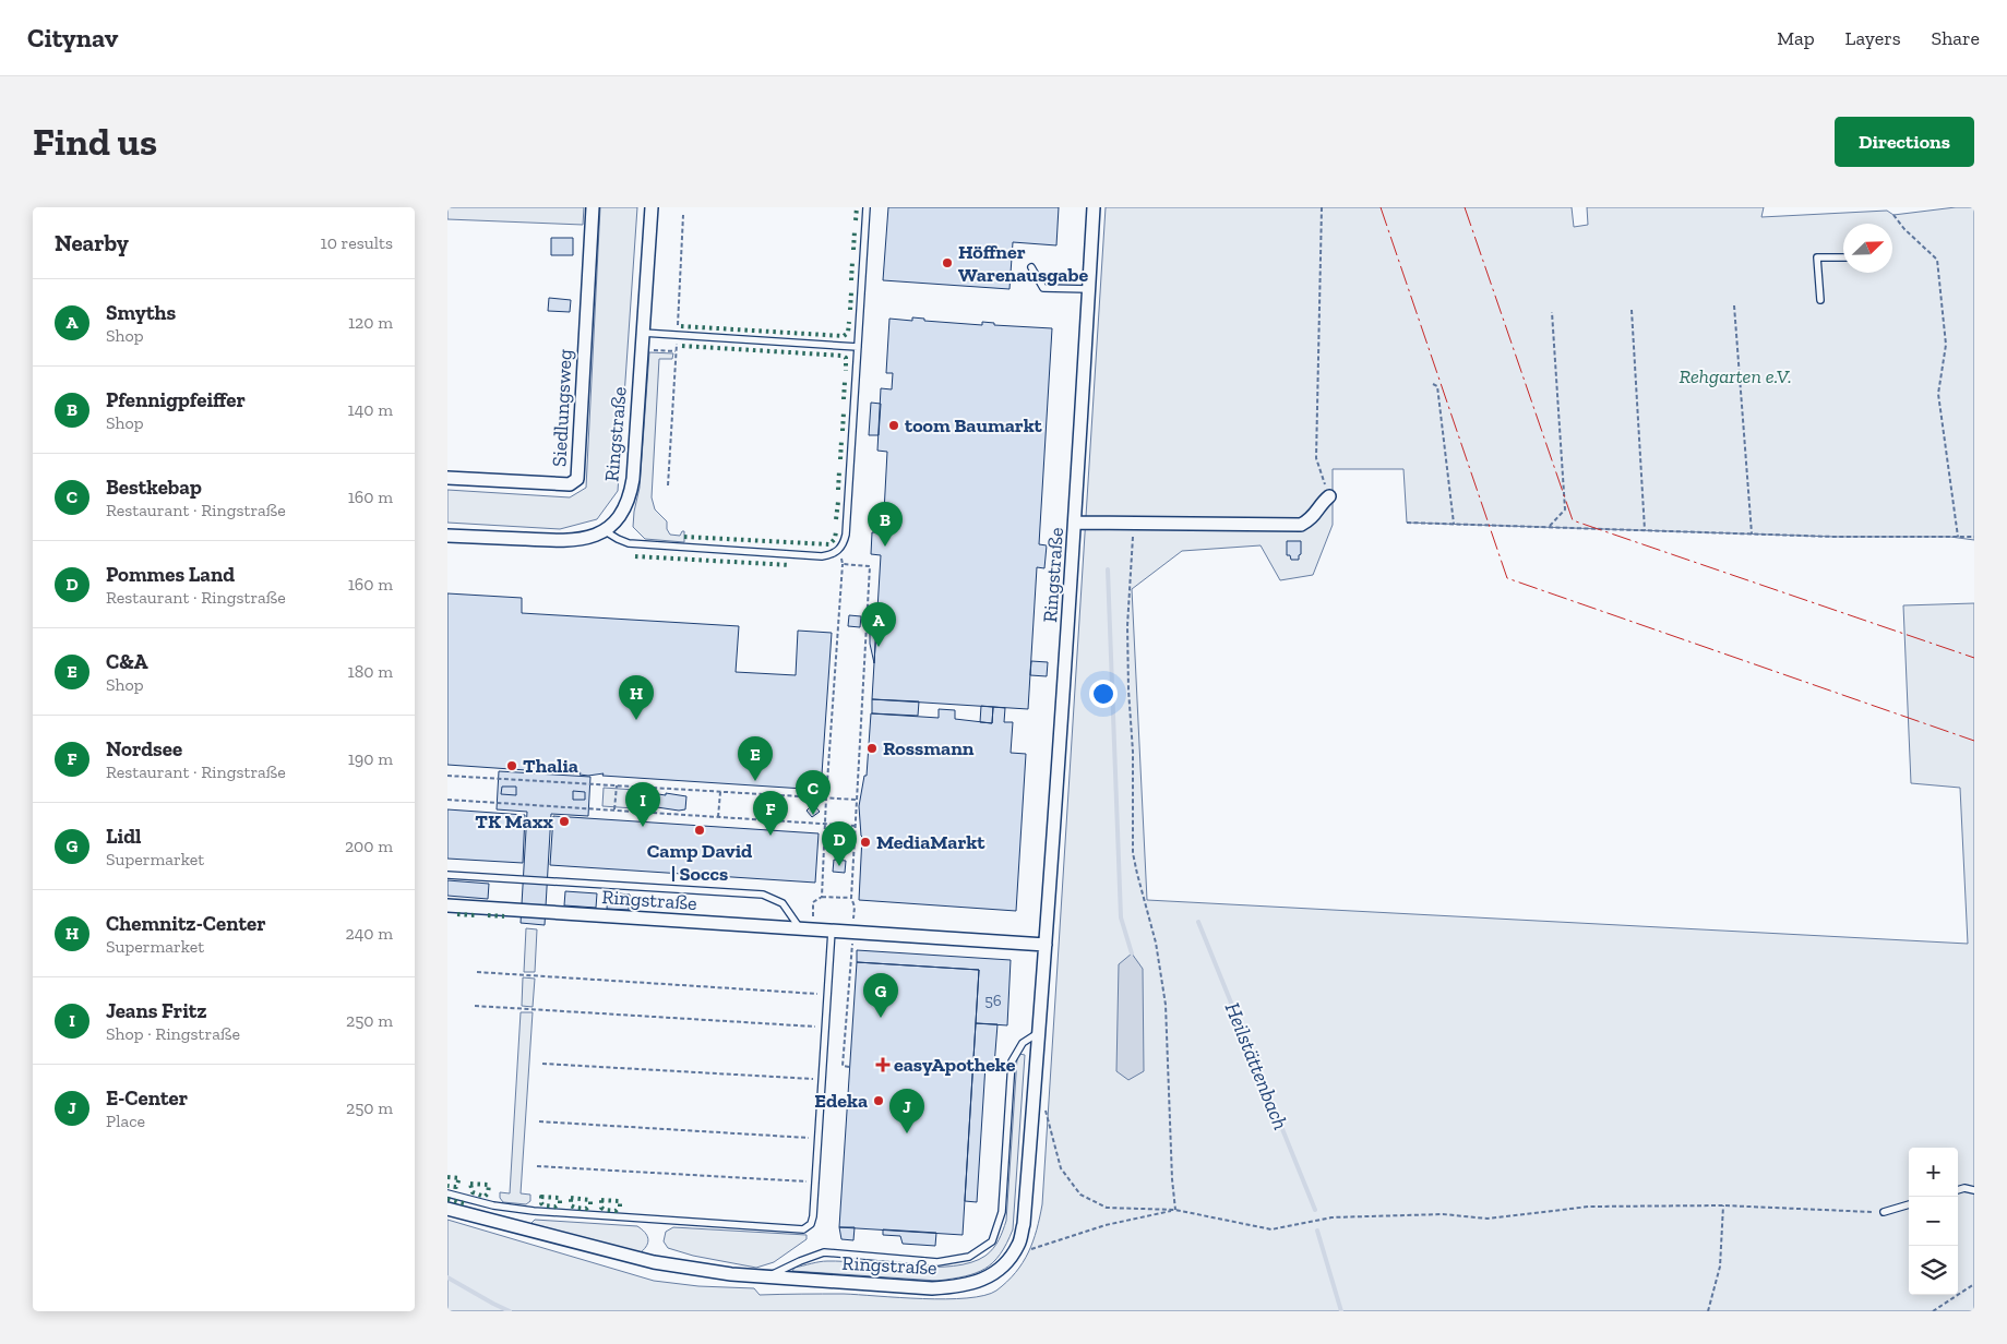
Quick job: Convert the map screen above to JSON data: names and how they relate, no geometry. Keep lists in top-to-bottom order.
{
  "streets": {
    "street": ["Siedlungsweg", "Ringstraße"]
  },
  "water": ["Heilstättenbach"],
  "parks": ["Rehgarten e.V."],
  "places": {
    "other": [
      "Höffner Warenausgabe",
      "toom Baumarkt",
      "Rossmann",
      "Thalia",
      "TK Maxx",
      "Camp David | Soccs",
      "MediaMarkt",
      "Edeka"
    ],
    "health": ["easyApotheke"]
  },
  "house_numbers": ["56"],
  "north": "top right",
  "page": {
    "header": "Citynav",
    "nav": ["Map", "Layers", "Share"],
    "buttons": "Directions",
    "title": "Find us",
    "heading": ["Nearby", "10 results"],
    "list": [
      {
        "mark": "A",
        "name": "Smyths",
        "note": "Shop",
        "value": "120 m"
      },
      {
        "mark": "B",
        "name": "Pfennigpfeiffer",
        "note": "Shop",
        "value": "140 m"
      },
      {
        "mark": "C",
        "name": "Bestkebap",
        "note": "Restaurant · Ringstraße",
        "value": "160 m"
      },
      {
        "mark": "D",
        "name": "Pommes Land",
        "note": "Restaurant · Ringstraße",
        "value": "160 m"
      },
      {
        "mark": "E",
        "name": "C&A",
        "note": "Shop",
        "value": "180 m"
      },
      {
        "mark": "F",
        "name": "Nordsee",
        "note": "Restaurant · Ringstraße",
        "value": "190 m"
      },
      {
        "mark": "G",
        "name": "Lidl",
        "note": "Supermarket",
        "value": "200 m"
      },
      {
        "mark": "H",
        "name": "Chemnitz-Center",
        "note": "Supermarket",
        "value": "240 m"
      },
      {
        "mark": "I",
        "name": "Jeans Fritz",
        "note": "Shop · Ringstraße",
        "value": "250 m"
      },
      {
        "mark": "J",
        "name": "E-Center",
        "note": "Place",
        "value": "250 m"
      }
    ],
    "pins": [
      "B",
      "A",
      "H",
      "E",
      "C",
      "I",
      "F",
      "D",
      "G",
      "J"
    ],
    "map_buttons": ["+", "−"]
  }
}
